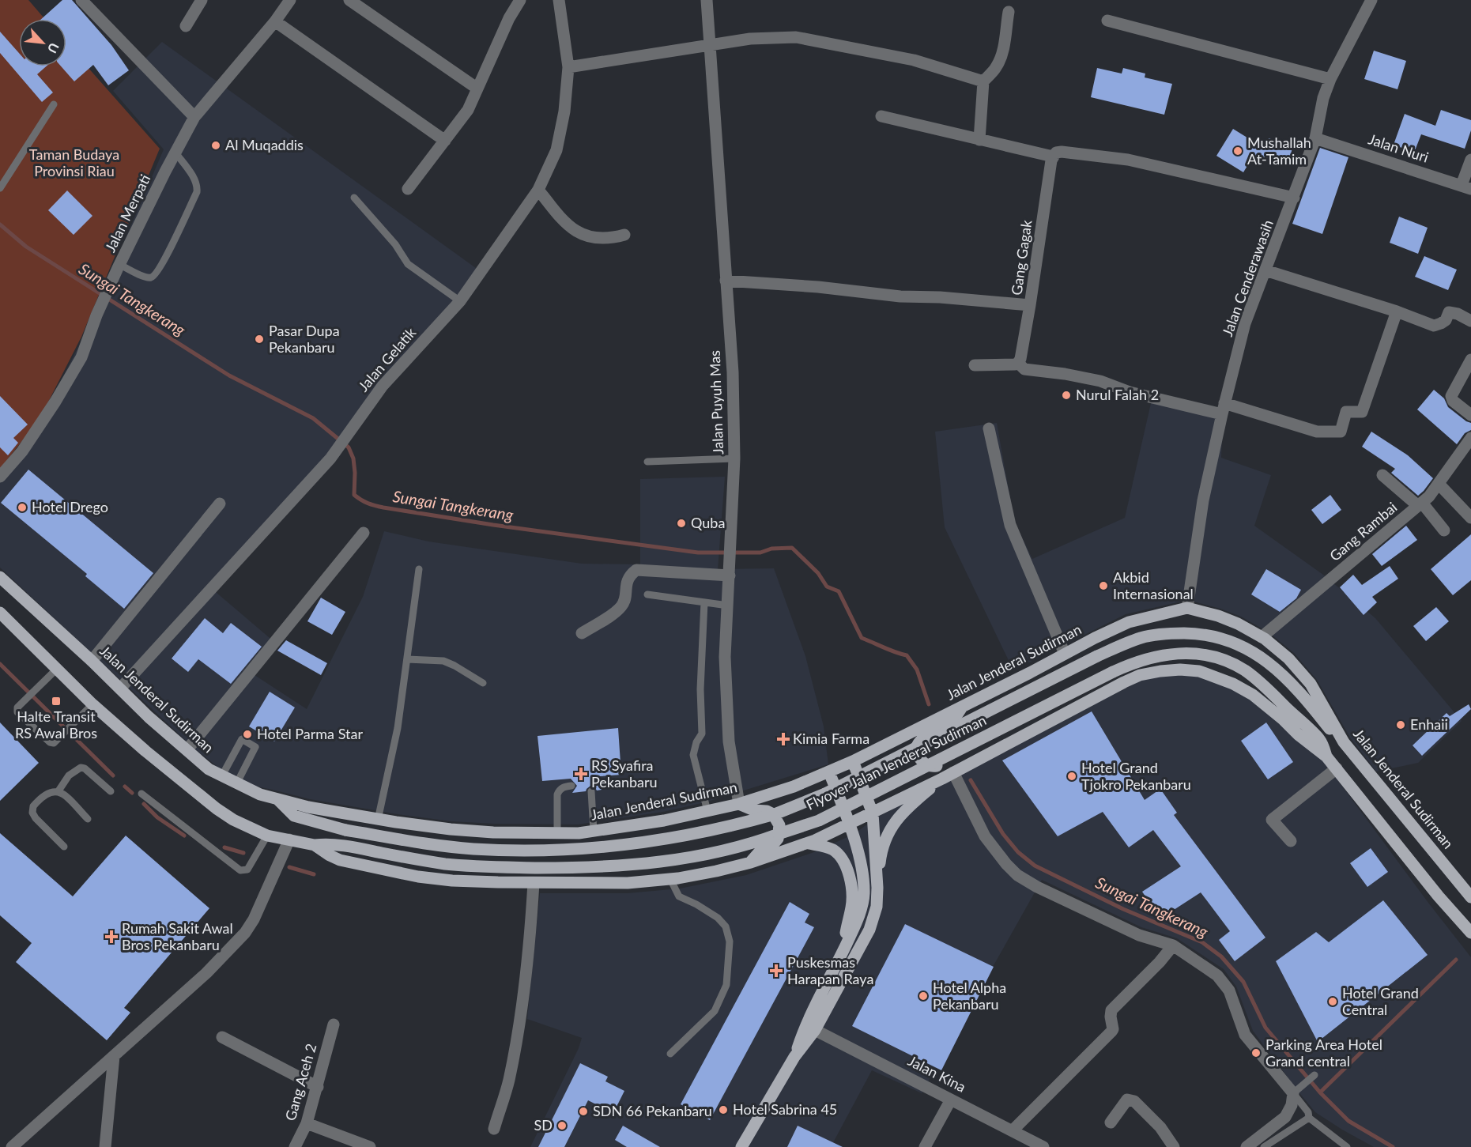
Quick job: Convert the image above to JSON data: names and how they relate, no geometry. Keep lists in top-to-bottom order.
{
  "streets": {
    "main road": ["Jalan Jenderal Sudirman", "Flyover Jalan Jenderal Sudirman"],
    "street": [
      "Jalan Nuri",
      "Jalan Merpati",
      "Gang Gagak",
      "Jalan Cenderawasih",
      "Jalan Gelatik",
      "Jalan Puyuh Mas",
      "Gang Rambai",
      "Jalan Kina",
      "Gang Aceh 2"
    ]
  },
  "crossings": [
    ["Jalan Nuri", "Jalan Cenderawasih"],
    ["Gang Gagak", "Jalan Puyuh Mas"],
    ["Jalan Cenderawasih", "Jalan Jenderal Sudirman"],
    ["Jalan Gelatik", "Jalan Jenderal Sudirman"],
    ["Jalan Puyuh Mas", "Jalan Jenderal Sudirman"],
    ["Gang Rambai", "Jalan Jenderal Sudirman"],
    ["Jalan Jenderal Sudirman", "Flyover Jalan Jenderal Sudirman"]
  ],
  "water": ["Sungai Tangkerang"],
  "parks": ["Taman Budaya Provinsi Riau"],
  "places": {
    "other": [
      "Al Muqaddis",
      "Mushallah At-Tamim",
      "Pasar Dupa Pekanbaru",
      "Nurul Falah 2",
      "Hotel Drego",
      "Quba",
      "Akbid Internasional",
      "Enhaii",
      "Hotel Parma Star",
      "Hotel Grand Tjokro Pekanbaru",
      "Hotel Alpha Pekanbaru",
      "Hotel Grand Central",
      "Parking Area Hotel Grand central",
      "Hotel Sabrina 45",
      "SDN 66 Pekanbaru",
      "SD"
    ],
    "transit": ["Halte Transit RS Awal Bros"],
    "health": [
      "Kimia Farma",
      "RS Syafira Pekanbaru",
      "Rumah Sakit Awal Bros Pekanbaru",
      "Puskesmas Harapan Raya"
    ]
  },
  "north": "bottom right"
}
